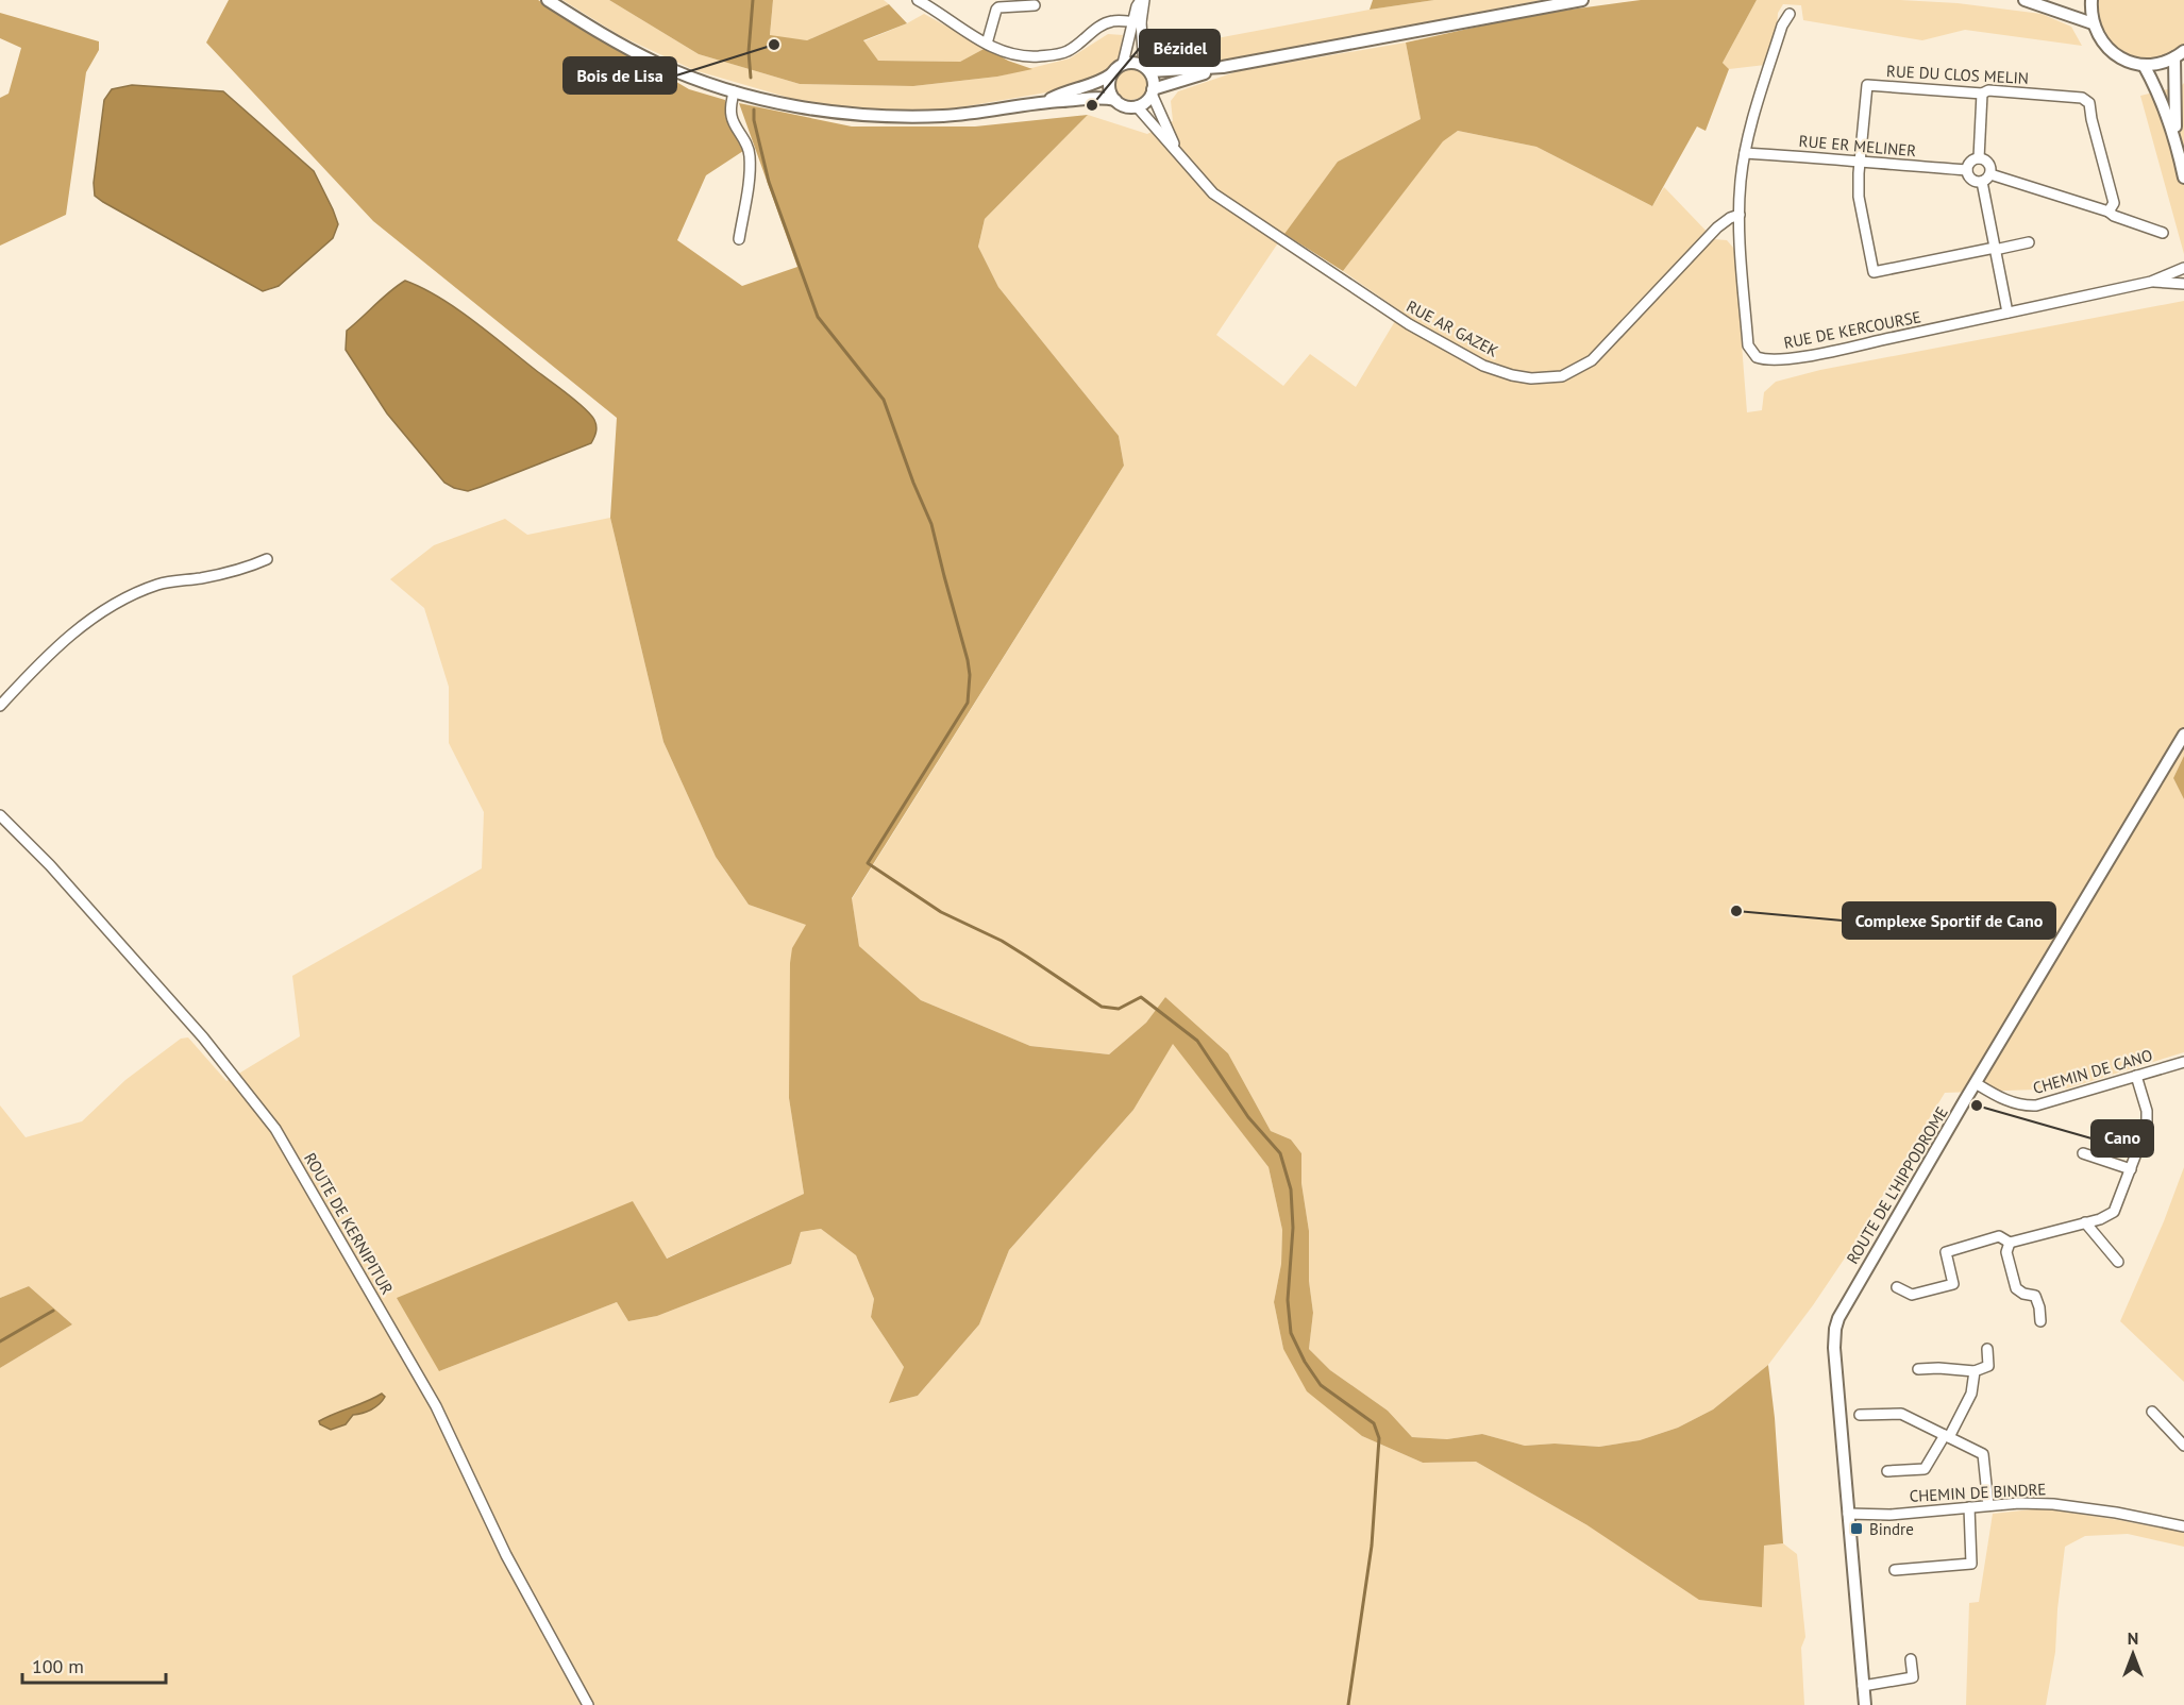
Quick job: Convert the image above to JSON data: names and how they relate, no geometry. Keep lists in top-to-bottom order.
{
  "streets": {
    "main road": ["ROUTE DE L'HIPPODROME"],
    "street": [
      "RUE DU CLOS MELIN",
      "RUE ER MELINER",
      "RUE AR GAZEK",
      "RUE DE KERCOURSE",
      "CHEMIN DE CANO",
      "ROUTE DE KERNIPITUR",
      "CHEMIN DE BINDRE"
    ]
  },
  "crossings": [
    ["RUE DU CLOS MELIN", "RUE ER MELINER"],
    ["RUE ER MELINER", "RUE DE KERCOURSE"],
    ["RUE AR GAZEK", "RUE DE KERCOURSE"],
    ["CHEMIN DE CANO", "ROUTE DE L'HIPPODROME"],
    ["ROUTE DE L'HIPPODROME", "CHEMIN DE BINDRE"]
  ],
  "places": {
    "other": [
      "Bois de Lisa",
      "Bézidel",
      "Complexe Sportif de Cano",
      "Cano"
    ],
    "transit": ["Bindre"]
  },
  "scale_bar": "100 m",
  "north": "top"
}
